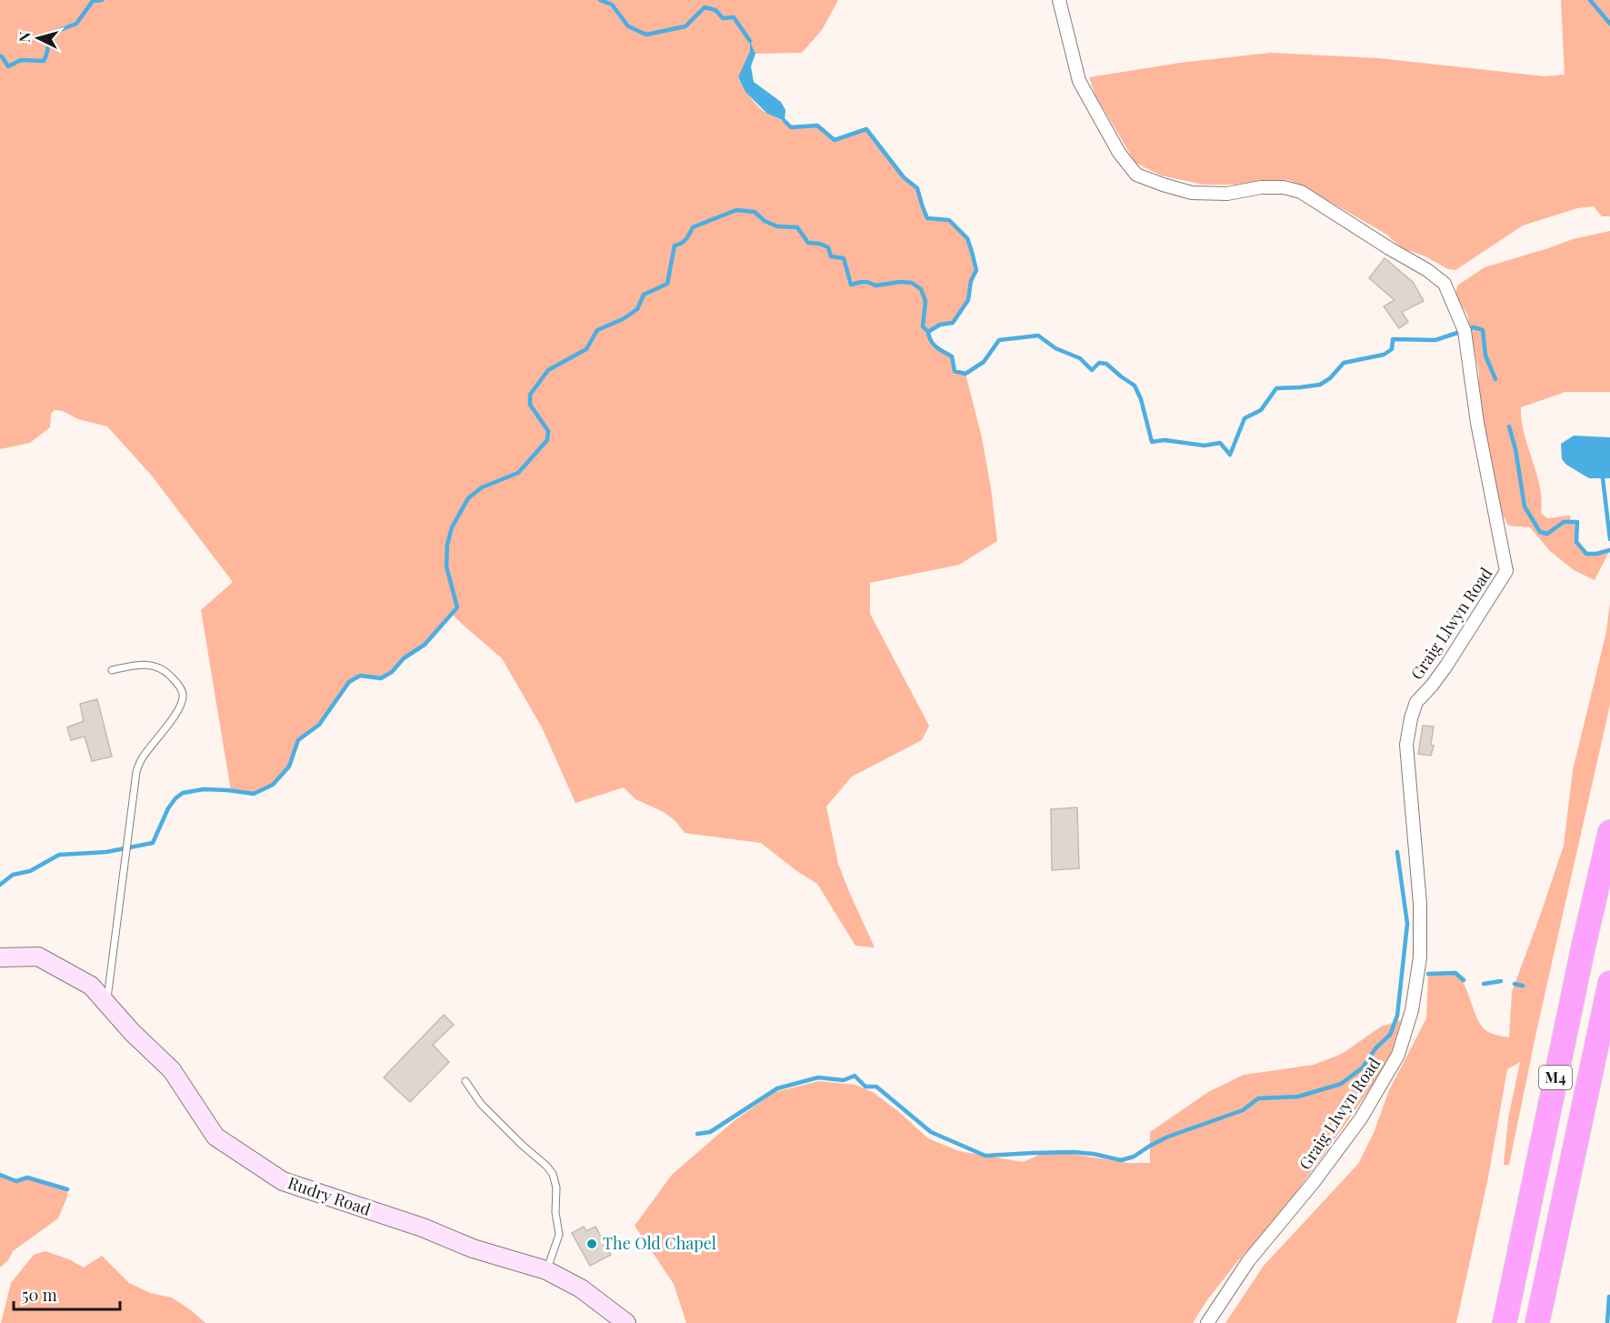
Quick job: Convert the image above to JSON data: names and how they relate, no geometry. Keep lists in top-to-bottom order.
{
  "streets": {
    "highway": ["M4"],
    "street": ["Graig Llwyn Road", "Rudry Road"]
  },
  "places": ["The Old Chapel"],
  "scale_bar": "50 m",
  "north": "left"
}
